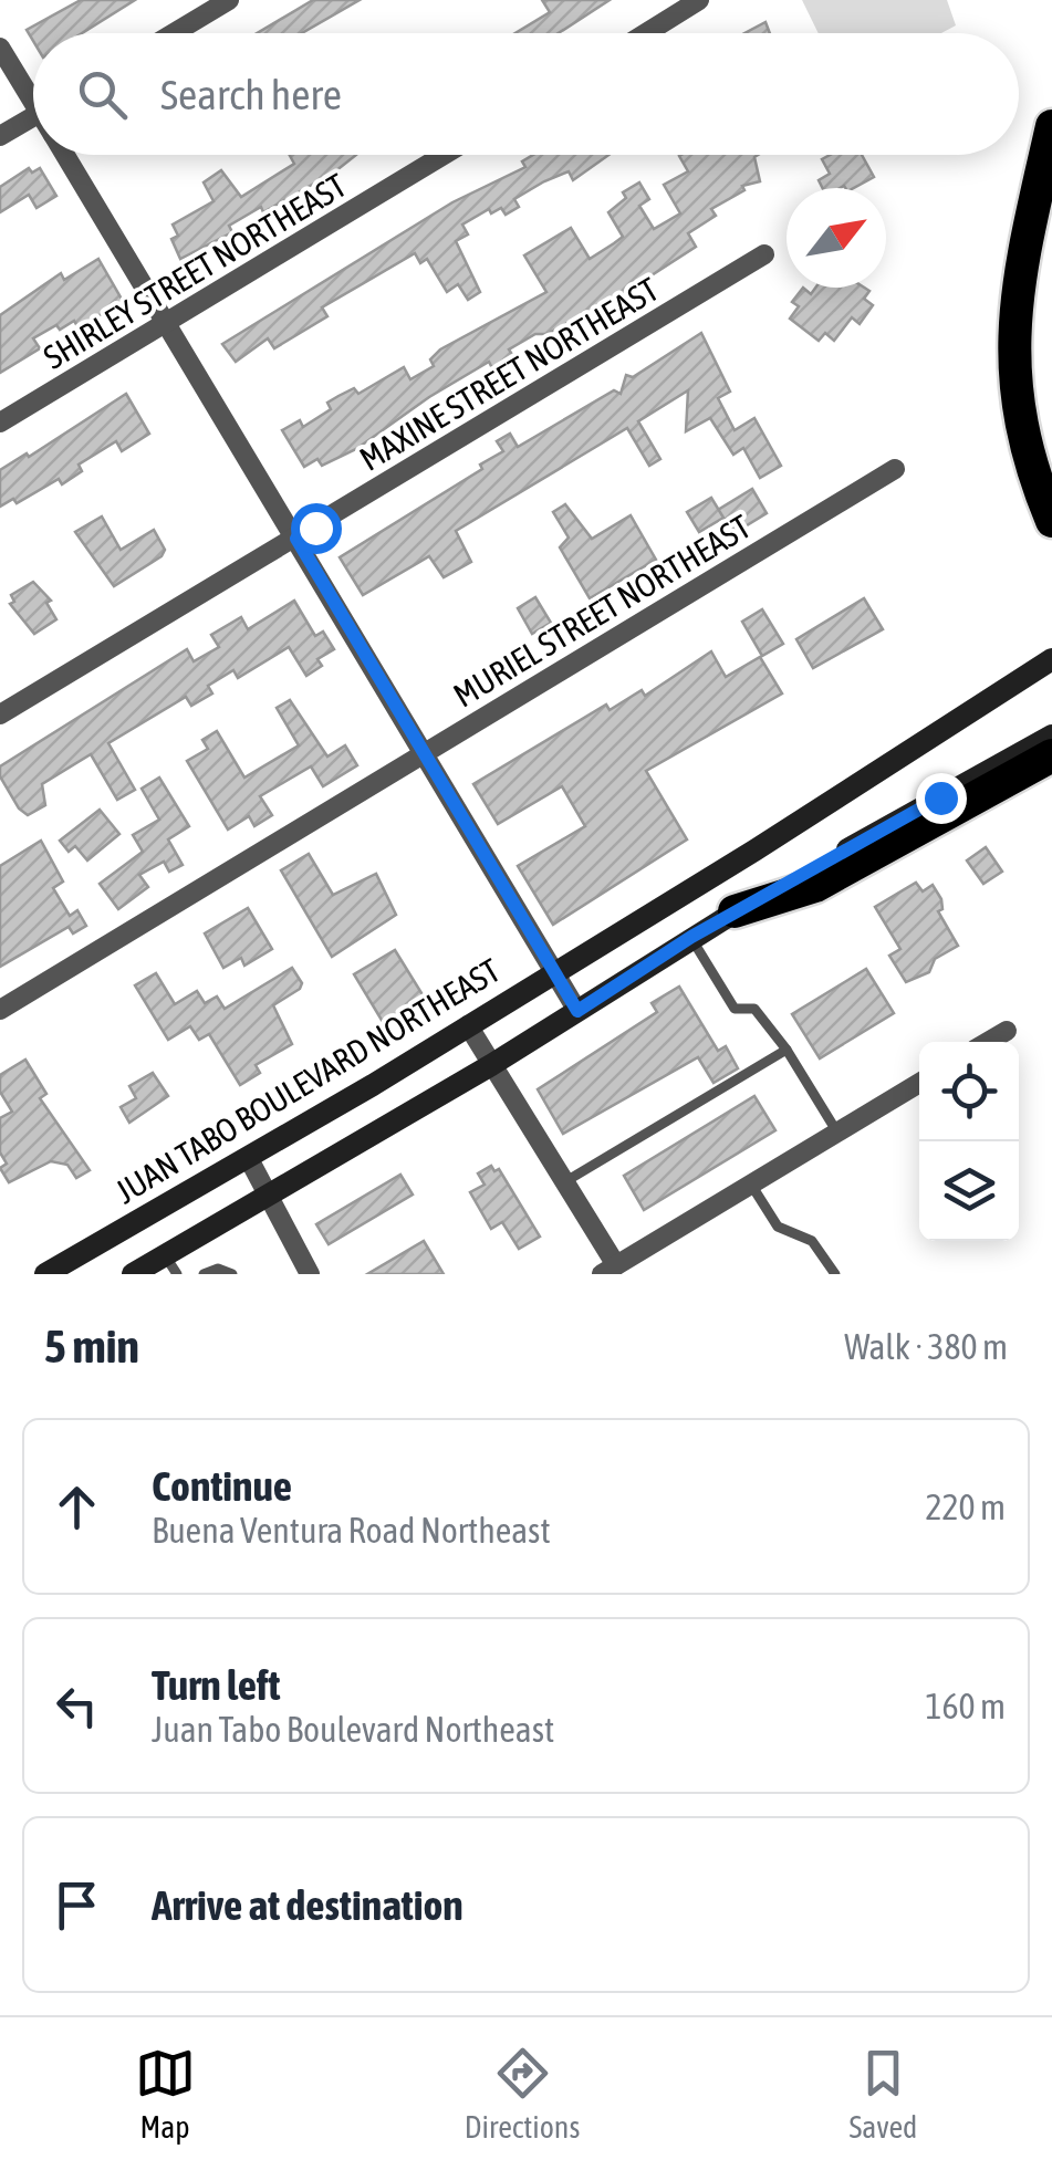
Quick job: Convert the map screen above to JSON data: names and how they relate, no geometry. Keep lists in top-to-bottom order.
{
  "streets": {
    "main road": ["JUAN TABO BOULEVARD NORTHEAST"],
    "street": ["SHIRLEY STREET NORTHEAST", "MAXINE STREET NORTHEAST", "MURIEL STREET NORTHEAST"]
  },
  "north": "top right",
  "page": {
    "search": "Search here",
    "heading": ["5 min", "Walk · 380 m"],
    "list": [
      ["Continue", "Buena Ventura Road Northeast", "220 m"],
      ["Turn left", "Juan Tabo Boulevard Northeast", "160 m"],
      "Arrive at destination"
    ],
    "nav": ["Map", "Directions", "Saved"]
  }
}
